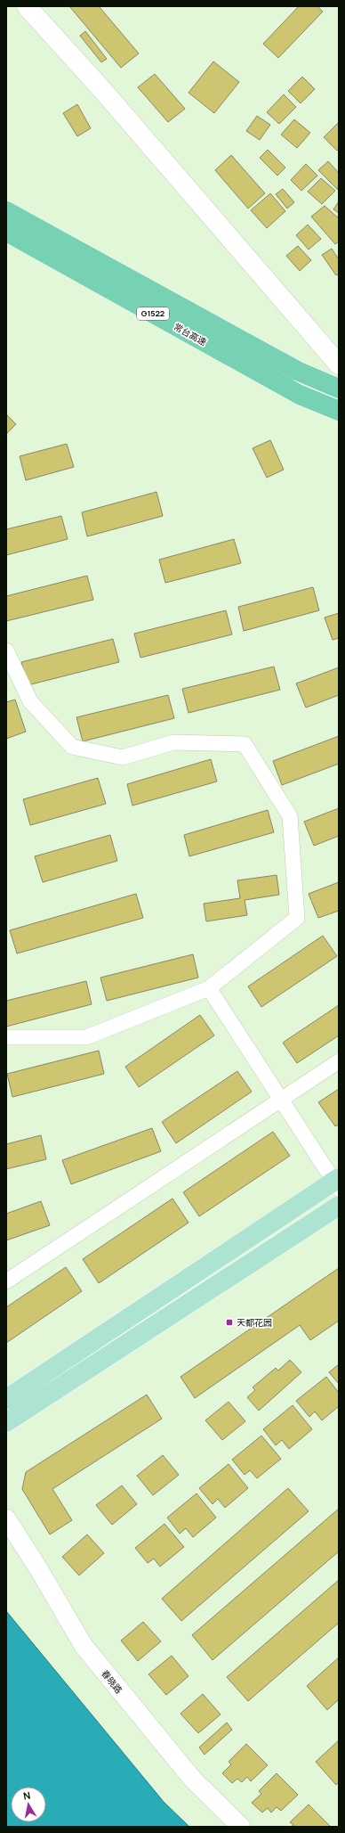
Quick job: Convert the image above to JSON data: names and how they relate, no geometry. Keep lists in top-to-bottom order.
{
  "streets": {
    "highway": ["G1522", "常台高速"],
    "street": ["春晓路"]
  },
  "places": {
    "transit": ["天都花园"]
  },
  "north": "top"
}
